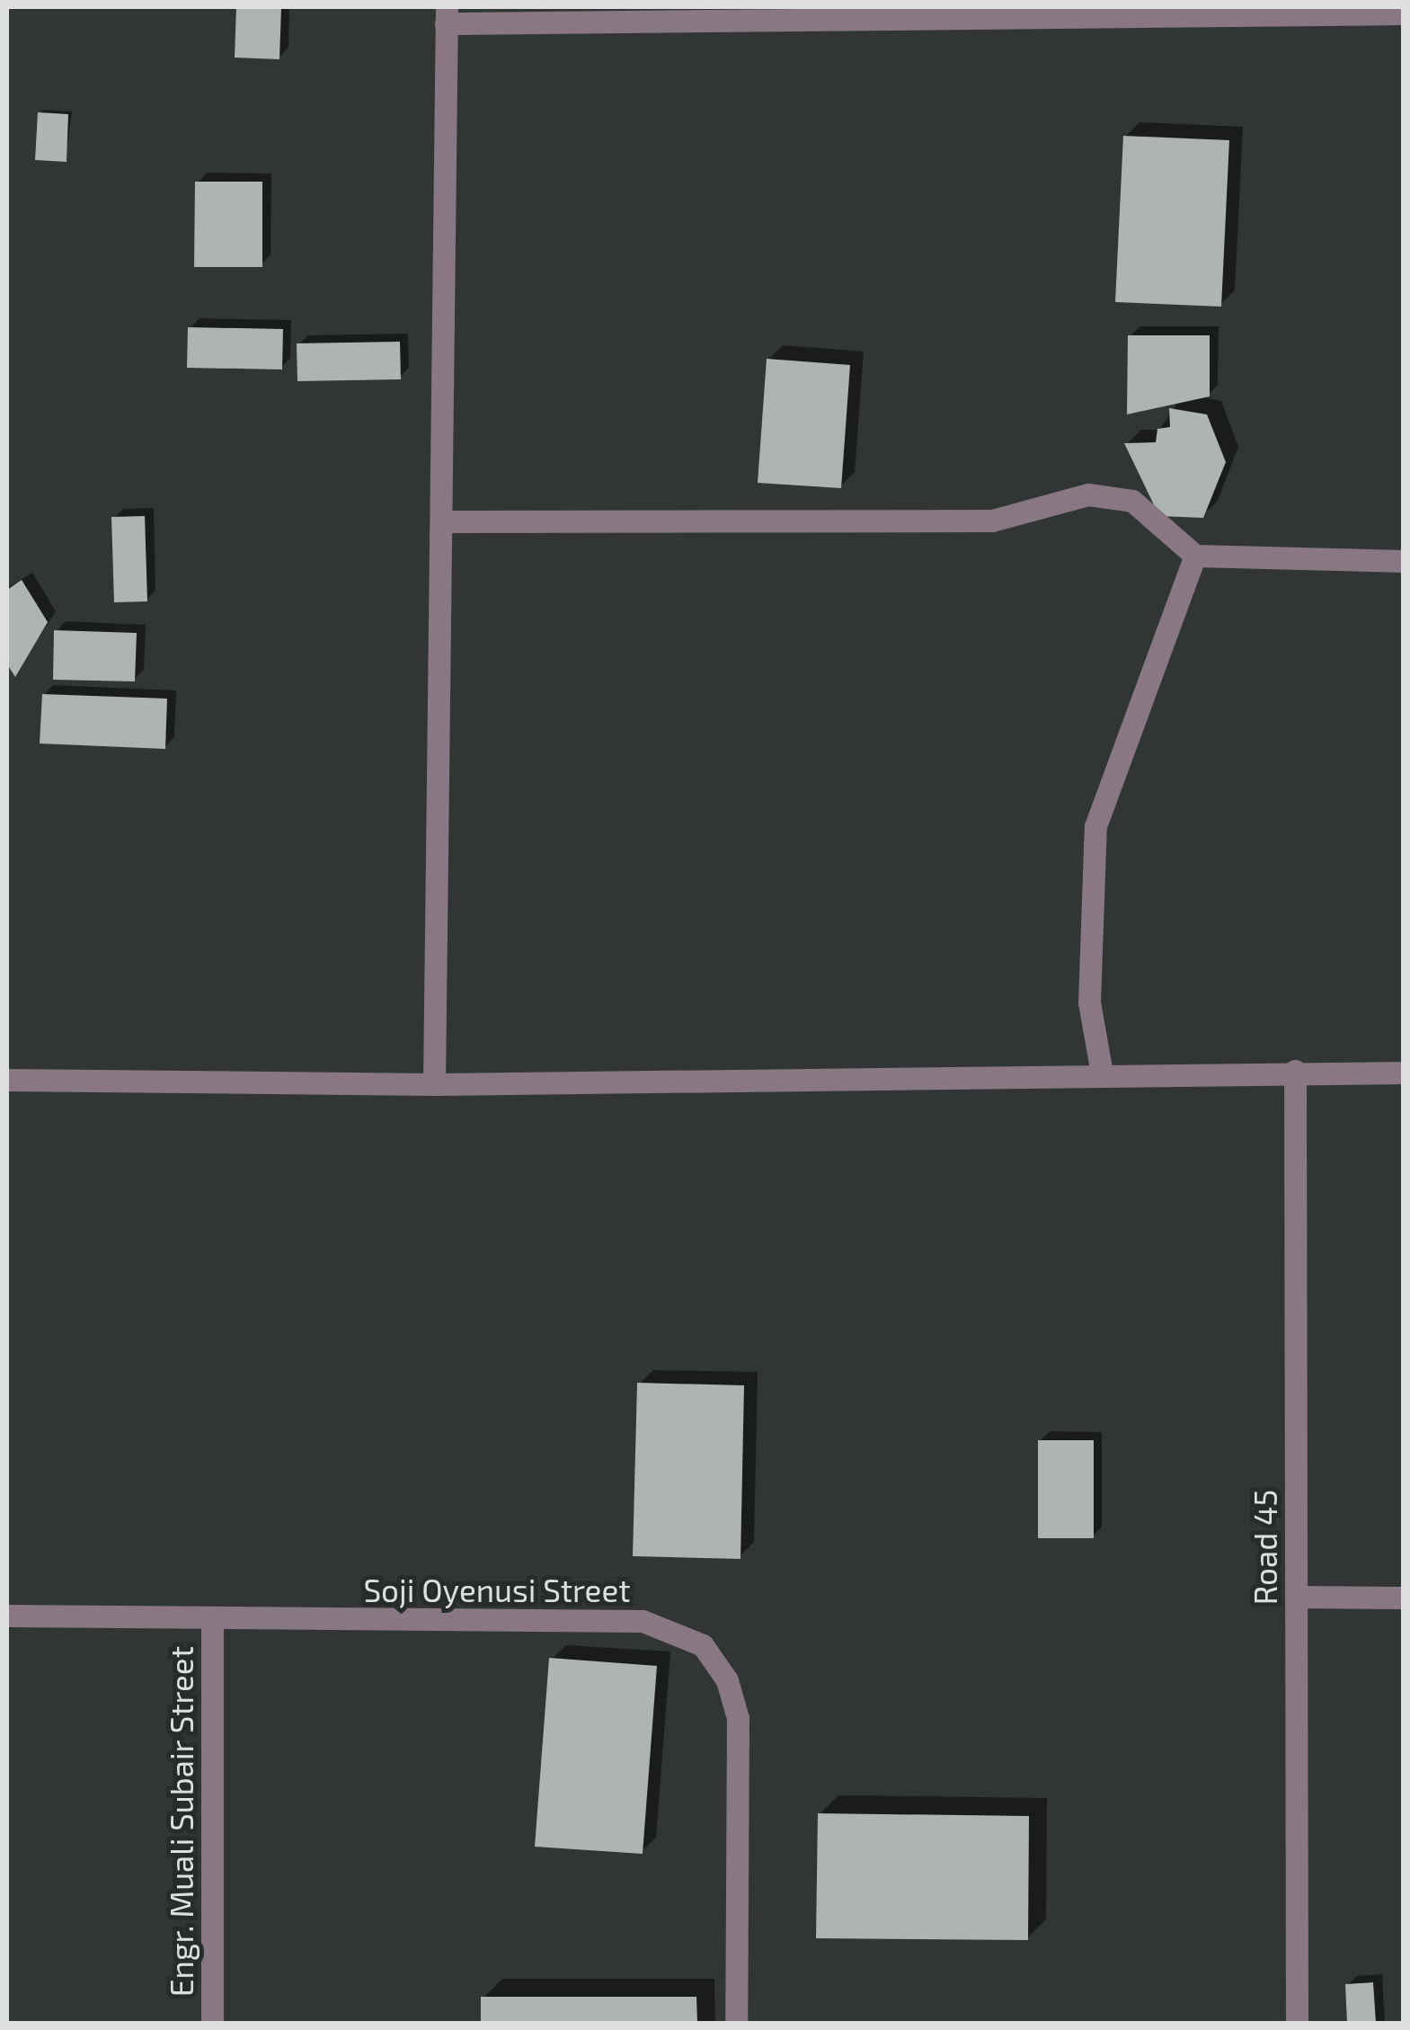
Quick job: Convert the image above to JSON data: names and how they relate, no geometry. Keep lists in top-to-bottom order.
{
  "streets": {
    "street": ["Road 45", "Soji Oyenusi Street", "Engr. Muali Subair Street"]
  },
  "crossings": [
    ["Soji Oyenusi Street", "Engr. Muali Subair Street"]
  ]
}
